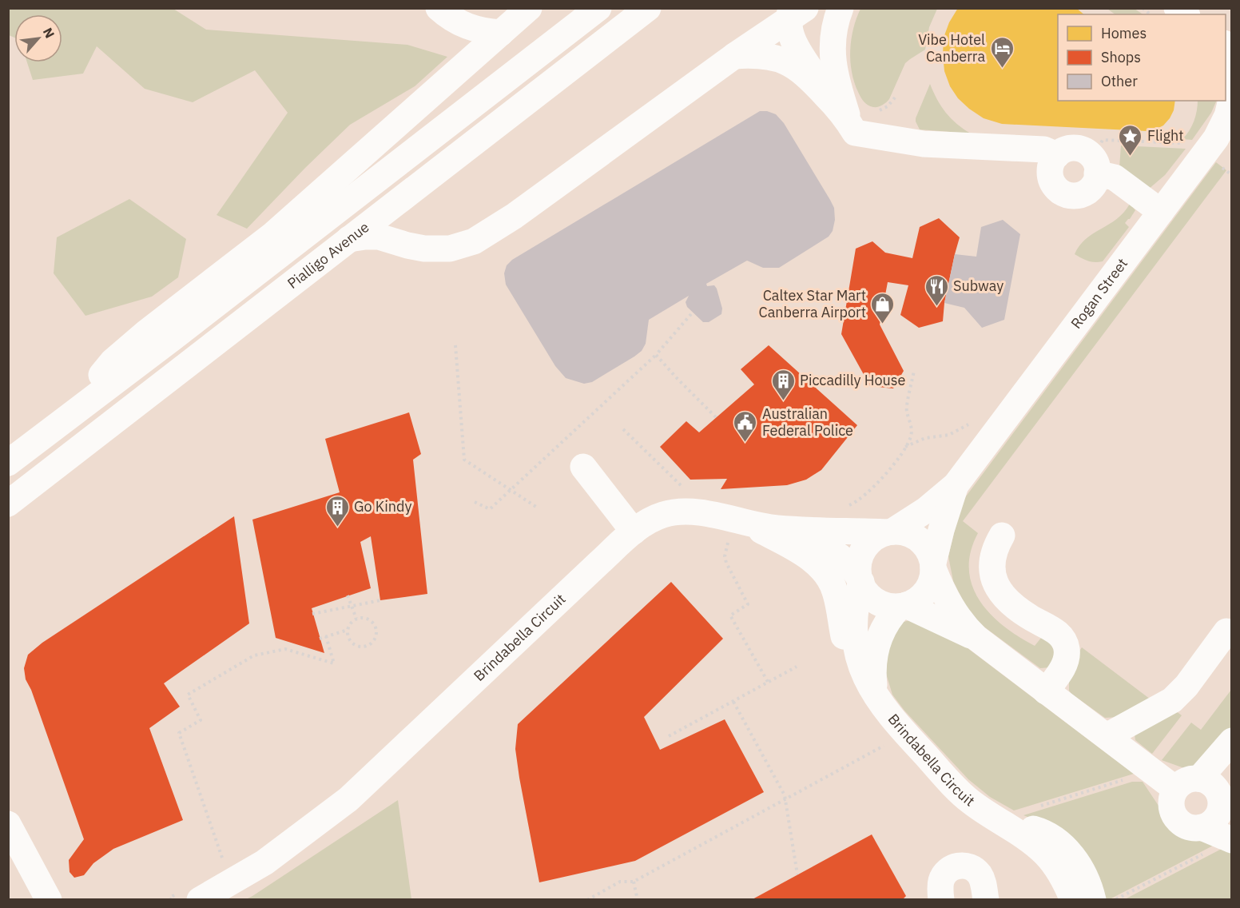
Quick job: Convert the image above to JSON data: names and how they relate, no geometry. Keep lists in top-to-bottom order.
{
  "streets": {
    "street": ["Pialligo Avenue", "Rogan Street", "Brindabella Circuit"]
  },
  "crossings": [
    ["Rogan Street", "Brindabella Circuit"]
  ],
  "places": {
    "hotel": ["Vibe Hotel Canberra"],
    "place": ["Flight"],
    "restaurant": ["Subway"],
    "shop": ["Caltex Star Mart Canberra Airport"],
    "building": ["Piccadilly House", "Go Kindy"],
    "public building": ["Australian Federal Police"]
  },
  "legend": ["Homes", "Shops", "Other"],
  "north": "top right"
}
